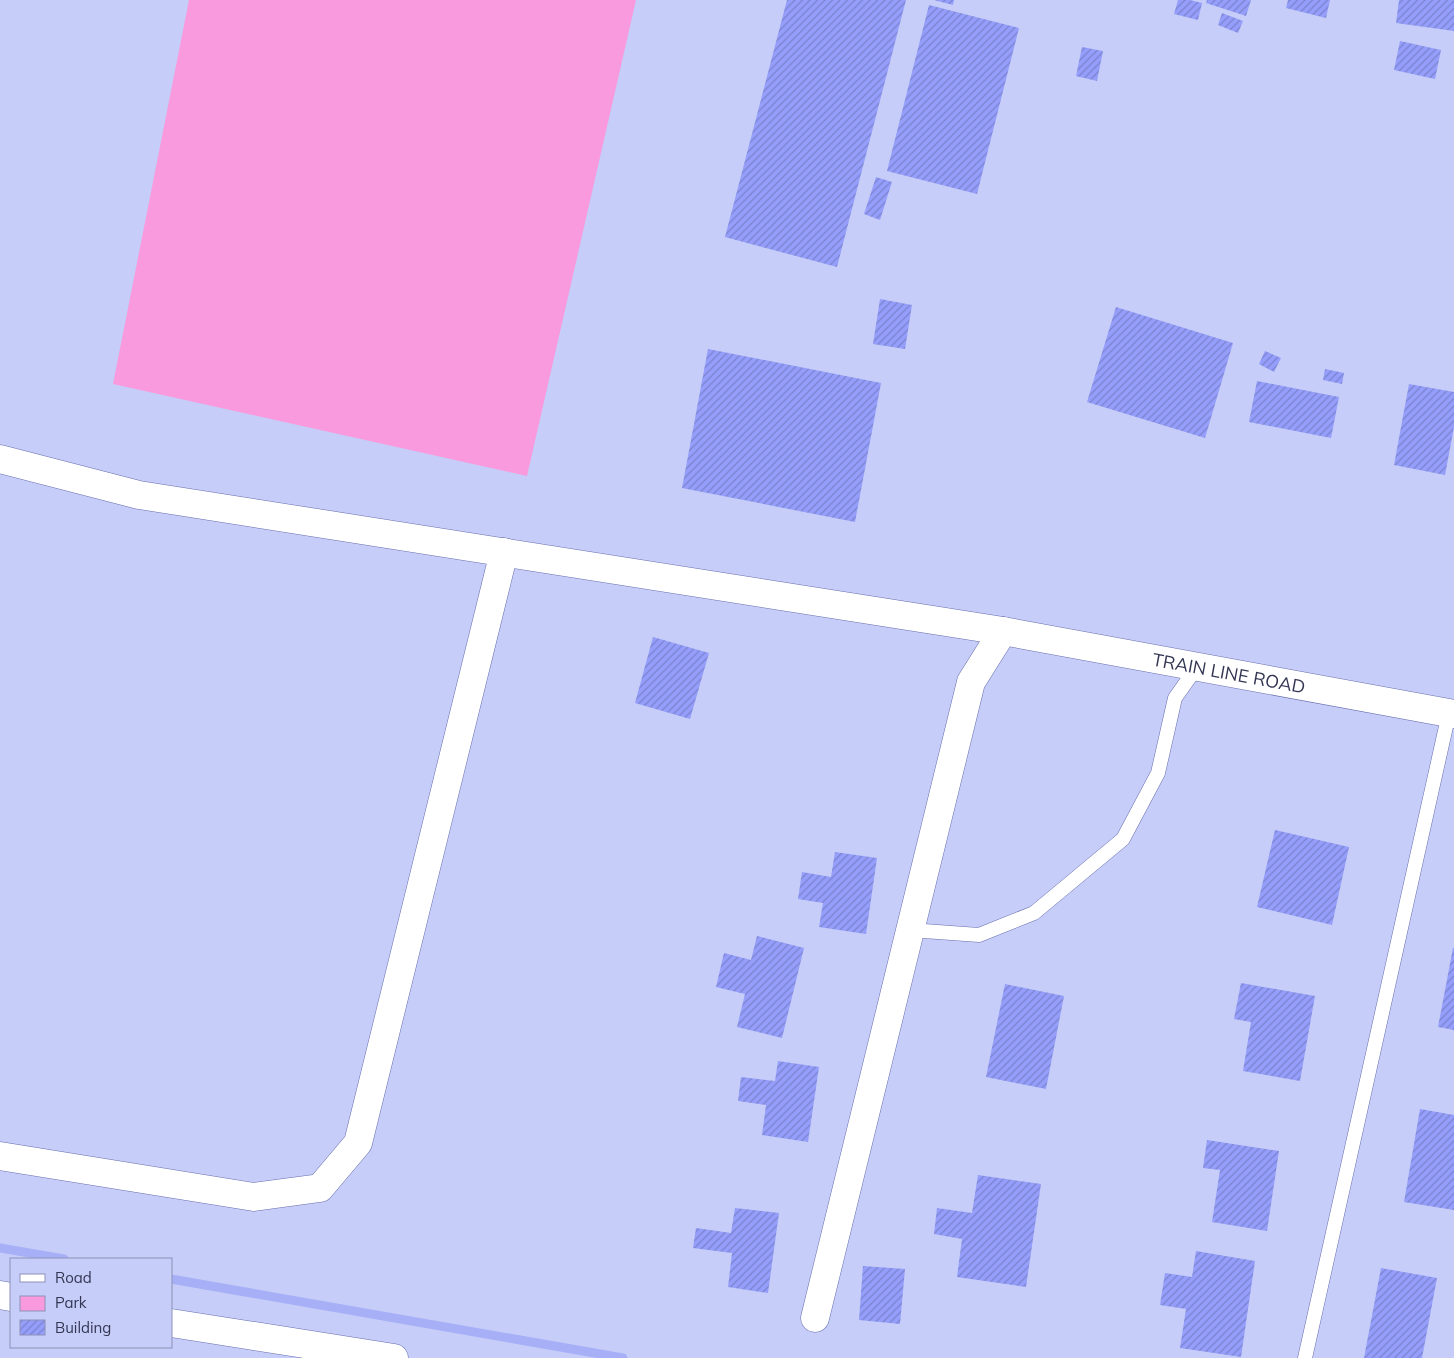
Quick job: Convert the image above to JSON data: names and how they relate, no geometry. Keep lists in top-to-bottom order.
{
  "streets": {
    "street": ["TRAIN LINE ROAD"]
  },
  "legend": ["Road", "Park", "Building"]
}
